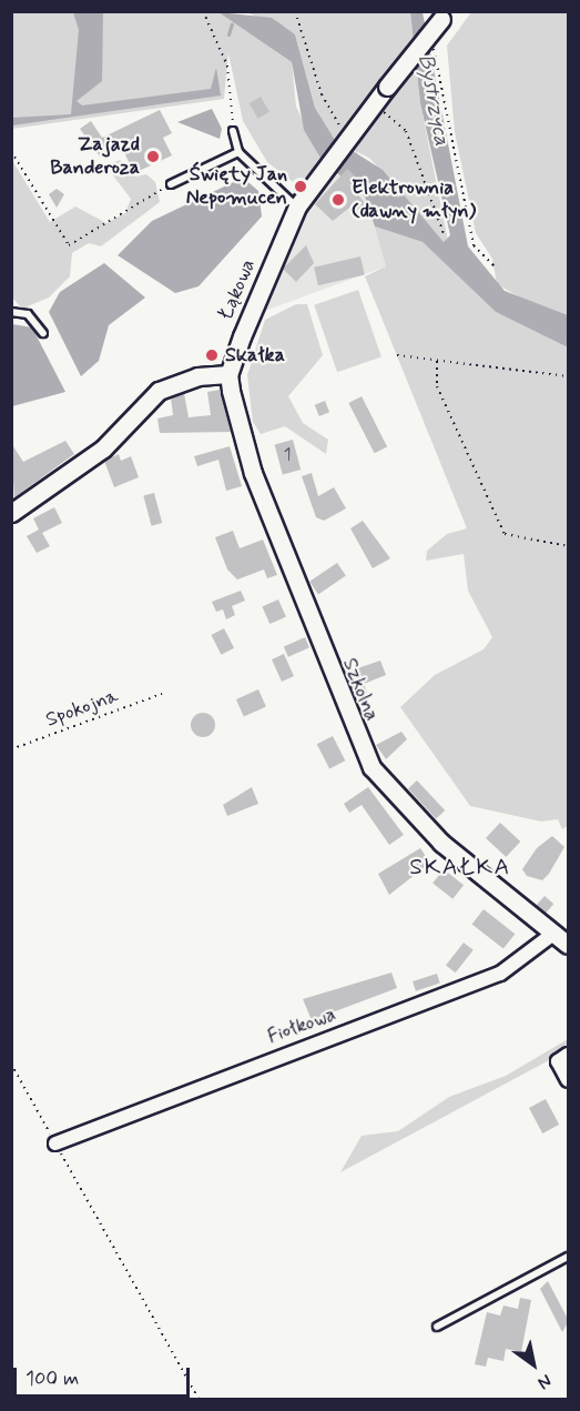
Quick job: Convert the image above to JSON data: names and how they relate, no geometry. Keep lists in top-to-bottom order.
{
  "streets": {
    "street": ["Łąkowa", "Szkolna", "Fiołkowa"],
    "path": ["Spokojna"]
  },
  "crossings": [
    ["Łąkowa", "Szkolna"],
    ["Szkolna", "Fiołkowa"]
  ],
  "districts": ["SKAŁKA"],
  "water": ["Bystrzyca"],
  "places": [
    "Zajazd Banderoza",
    "Święty Jan Nepomucen",
    "Elektrownia (dawny młyn)",
    "Skałka"
  ],
  "house_numbers": ["1"],
  "scale_bar": "100 m",
  "north": "bottom right"
}
